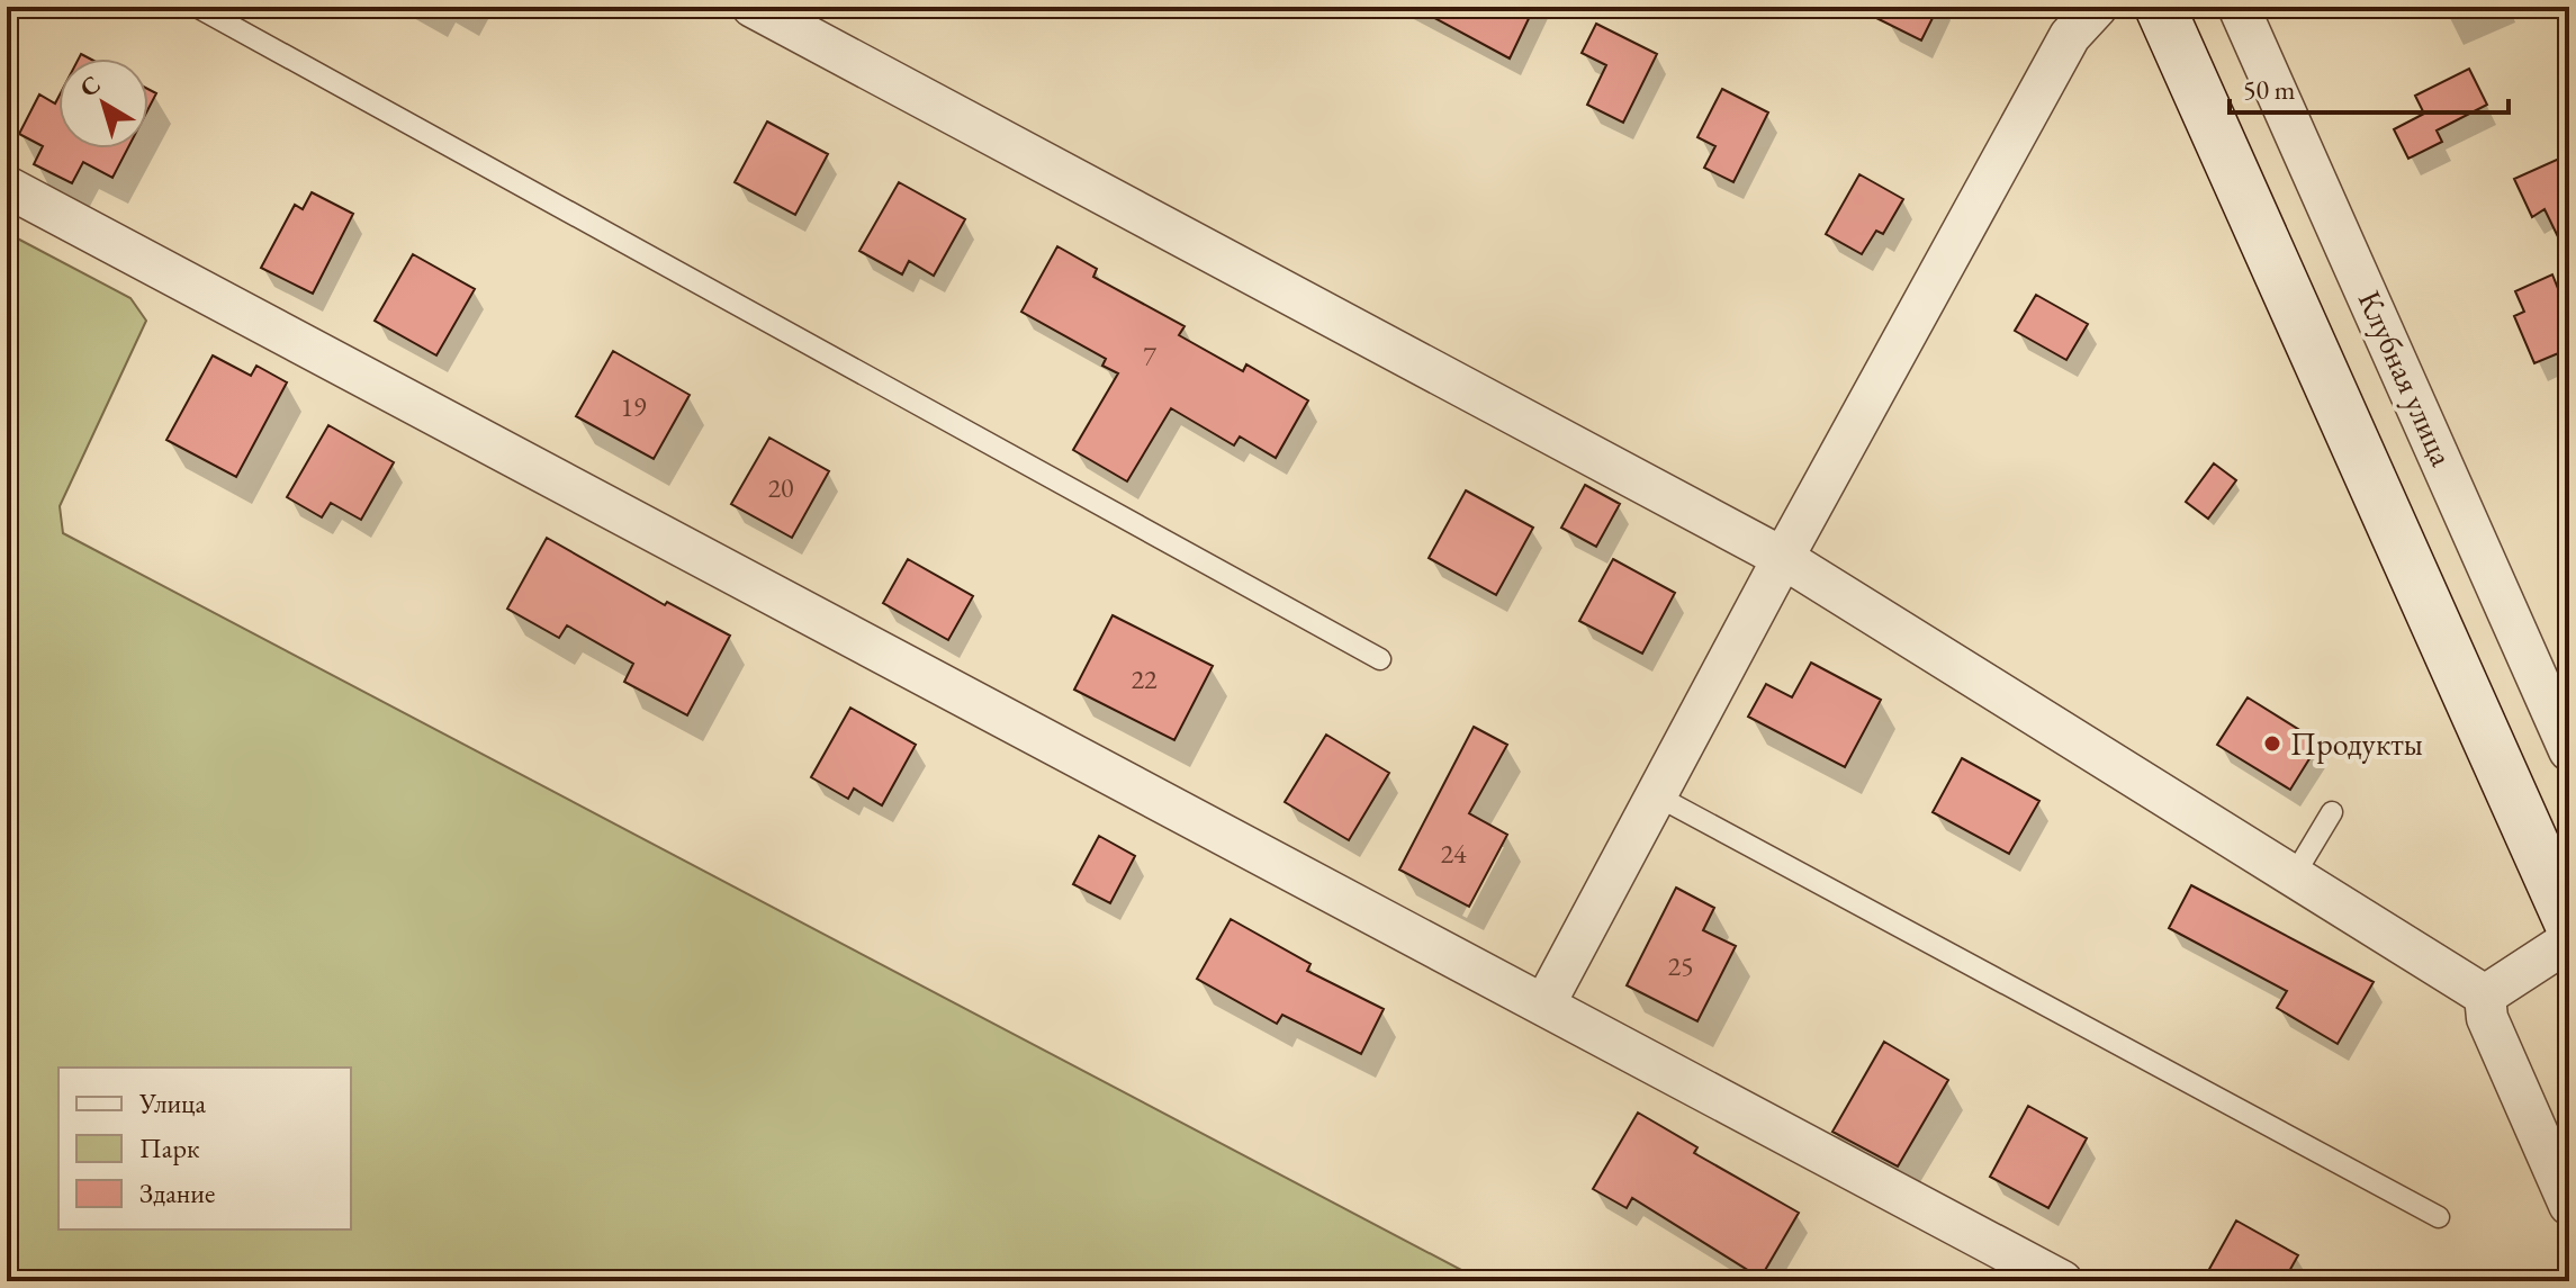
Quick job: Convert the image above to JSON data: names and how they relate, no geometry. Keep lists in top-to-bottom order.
{
  "streets": {
    "street": ["Клубная улица"]
  },
  "places": ["Продукты"],
  "house_numbers": [
    "7",
    "19",
    "20",
    "22",
    "24",
    "25"
  ],
  "legend": ["Улица", "Парк", "Здание"],
  "scale_bar": "50 m",
  "north": "top left"
}
